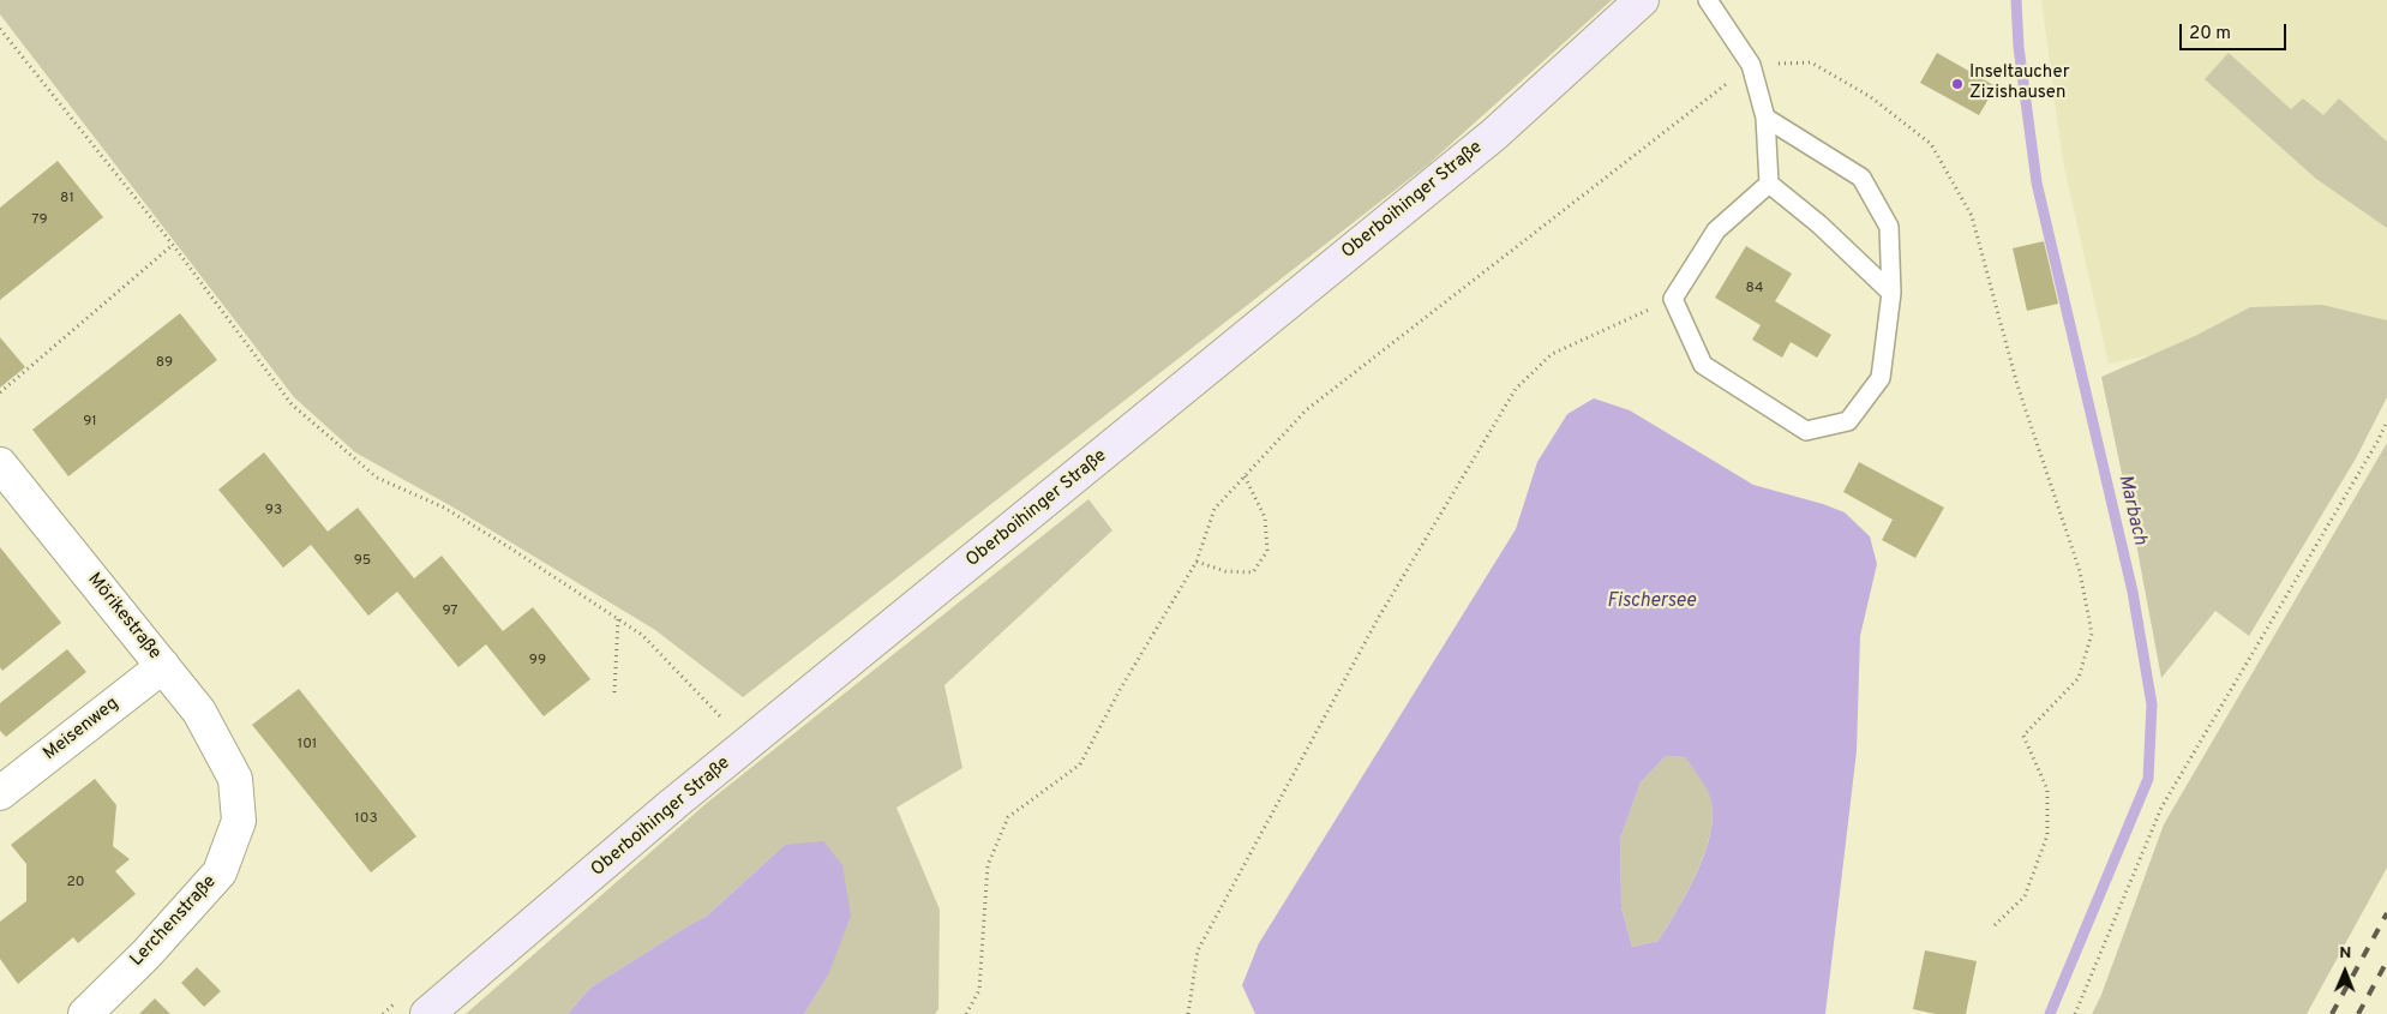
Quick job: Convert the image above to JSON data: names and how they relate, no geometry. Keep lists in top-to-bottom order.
{
  "streets": {
    "main road": ["Oberboihinger Straße"],
    "street": ["Mörikestraße", "Meisenweg", "Lerchenstraße"]
  },
  "crossings": [
    ["Mörikestraße", "Meisenweg"],
    ["Mörikestraße", "Lerchenstraße"]
  ],
  "water": ["Marbach", "Fischersee"],
  "places": ["Inseltaucher Zizishausen"],
  "house_numbers": [
    "81",
    "79",
    "84",
    "89",
    "91",
    "93",
    "95",
    "97",
    "99",
    "101",
    "103",
    "20"
  ],
  "scale_bar": "20 m",
  "north": "top"
}
